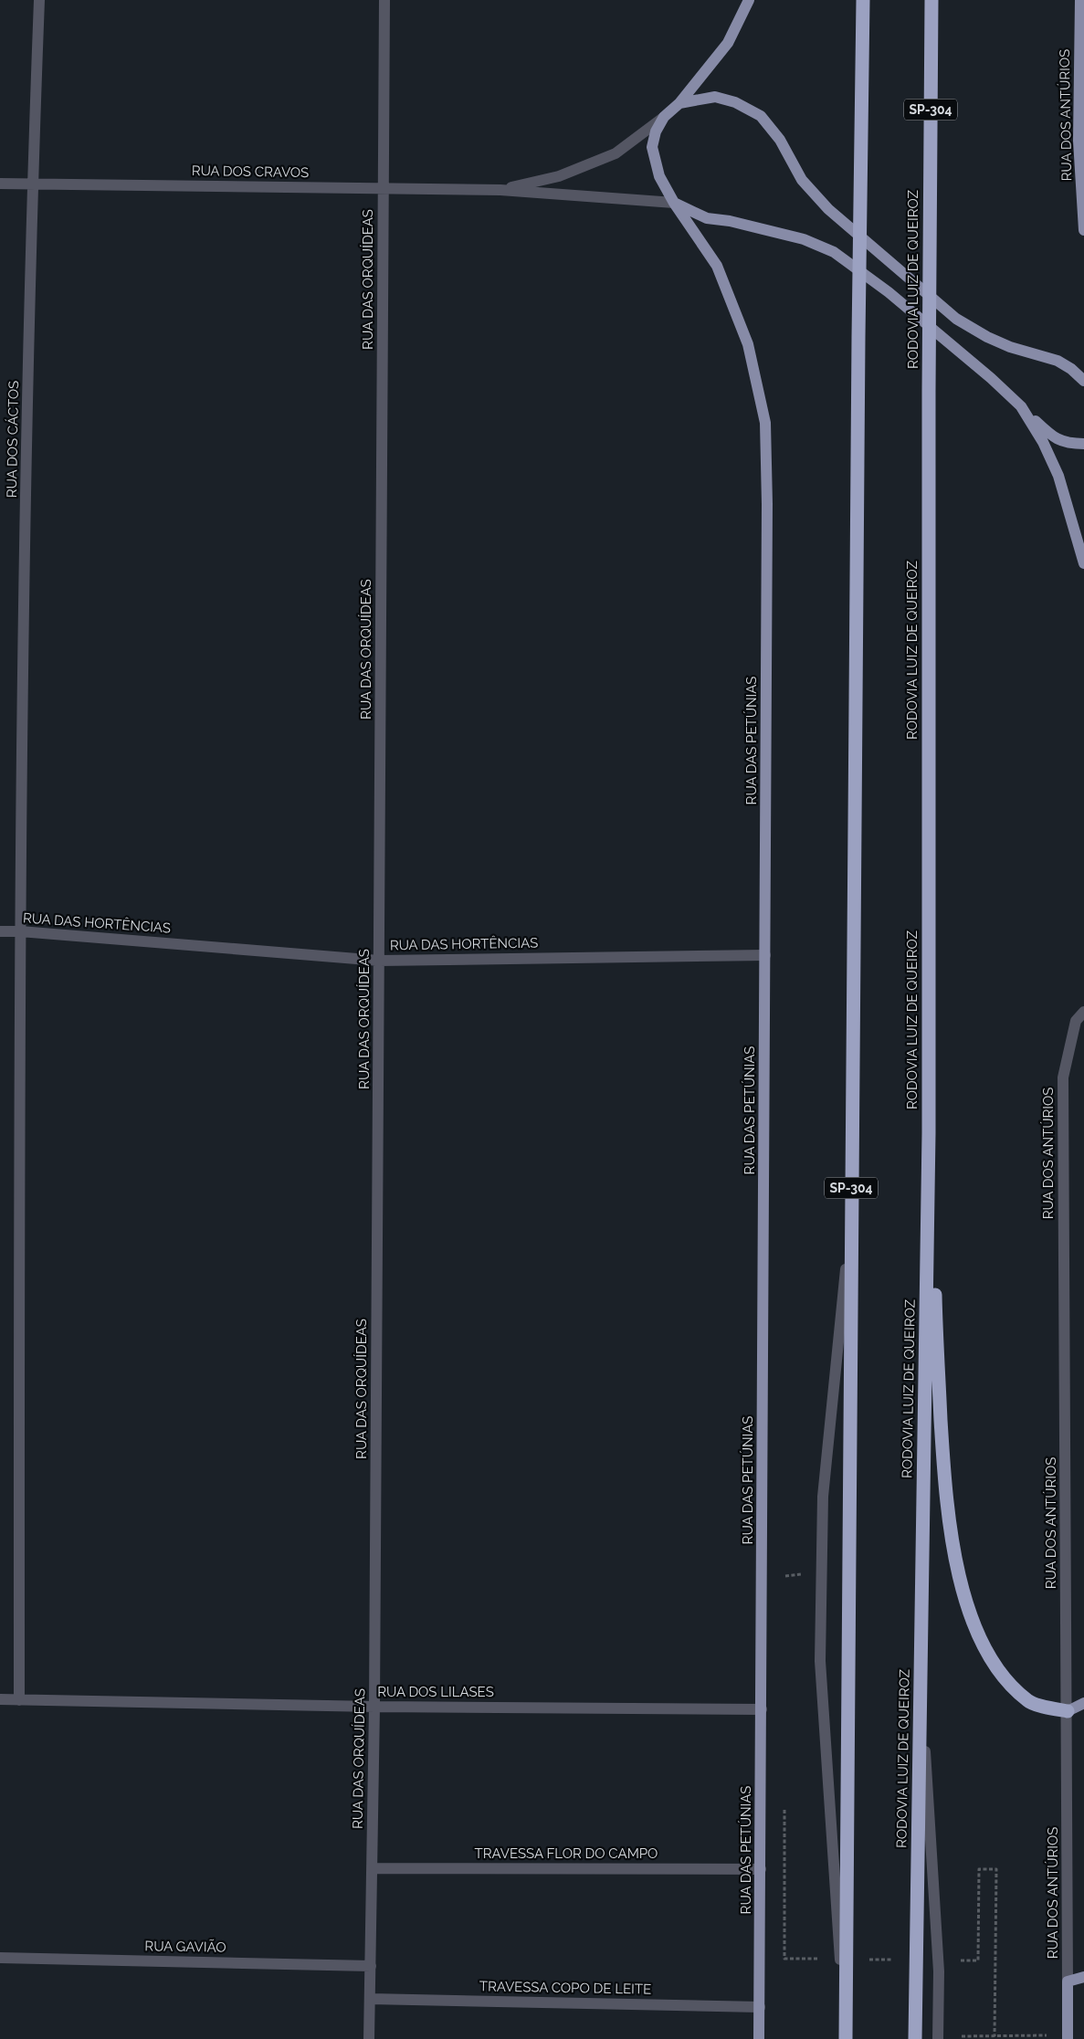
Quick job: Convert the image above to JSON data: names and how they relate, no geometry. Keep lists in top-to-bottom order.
{
  "streets": {
    "highway": ["SP-304", "RODOVIA LUIZ DE QUEIROZ"],
    "main road": ["RUA DOS ANTÚRIOS", "RUA DAS PETÚNIAS"],
    "street": [
      "RUA DOS CRAVOS",
      "RUA DAS ORQUÍDEAS",
      "RUA DOS CÁCTOS",
      "RUA DAS HORTÊNCIAS",
      "RUA DOS LILASES",
      "TRAVESSA FLOR DO CAMPO",
      "RUA GAVIÃO",
      "TRAVESSA COPO DE LEITE"
    ]
  },
  "crossings": [
    ["RUA DOS CRAVOS", "RUA DAS ORQUÍDEAS"],
    ["RUA DOS CRAVOS", "RUA DOS CÁCTOS"],
    ["RUA DOS CRAVOS", "RUA DAS PETÚNIAS"],
    ["RUA DAS ORQUÍDEAS", "RUA DAS HORTÊNCIAS"],
    ["RUA DAS ORQUÍDEAS", "RUA DOS LILASES"],
    ["RUA DAS ORQUÍDEAS", "TRAVESSA FLOR DO CAMPO"],
    ["RUA DAS ORQUÍDEAS", "RUA GAVIÃO"],
    ["RUA DAS ORQUÍDEAS", "TRAVESSA COPO DE LEITE"],
    ["RUA DOS CÁCTOS", "RUA DAS HORTÊNCIAS"],
    ["RUA DOS CÁCTOS", "RUA DOS LILASES"],
    ["RUA DAS PETÚNIAS", "RUA DAS HORTÊNCIAS"],
    ["RUA DAS PETÚNIAS", "RUA DOS LILASES"],
    ["RUA DAS PETÚNIAS", "TRAVESSA FLOR DO CAMPO"],
    ["RUA DAS PETÚNIAS", "TRAVESSA COPO DE LEITE"]
  ]
}
